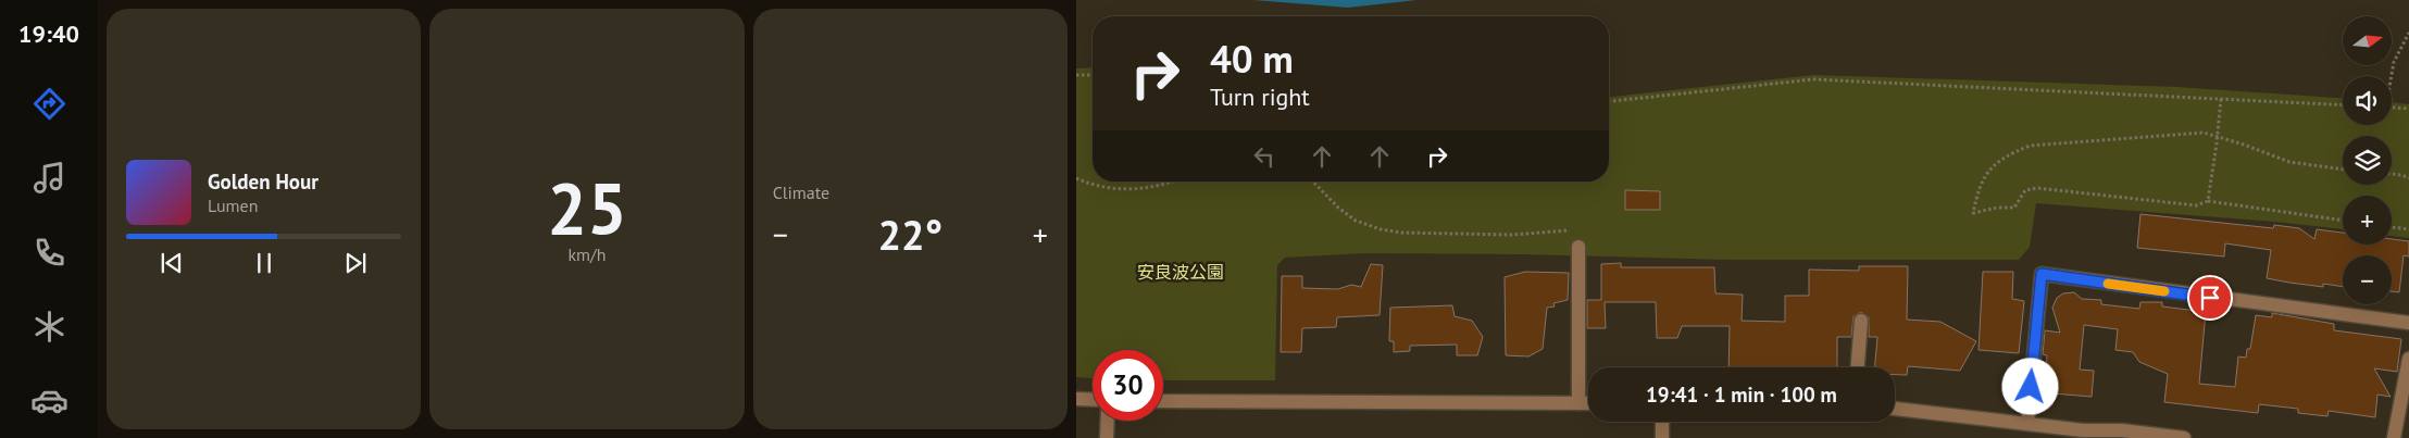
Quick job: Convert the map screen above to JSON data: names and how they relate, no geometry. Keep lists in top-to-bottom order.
{
  "parks": ["安良波公園"],
  "north": "right",
  "page": {
    "tabs": "19:40",
    "tile": [
      ["25", "km/h"],
      "Climate"
    ],
    "map_buttons": ["+", "−"],
    "turn": ["40 m", "Turn right"],
    "song": ["Golden Hour", "Lumen"],
    "heat": ["−", "22°", "+"],
    "limit": "30",
    "trip": "19:41 · 1 min · 100 m"
  }
}
